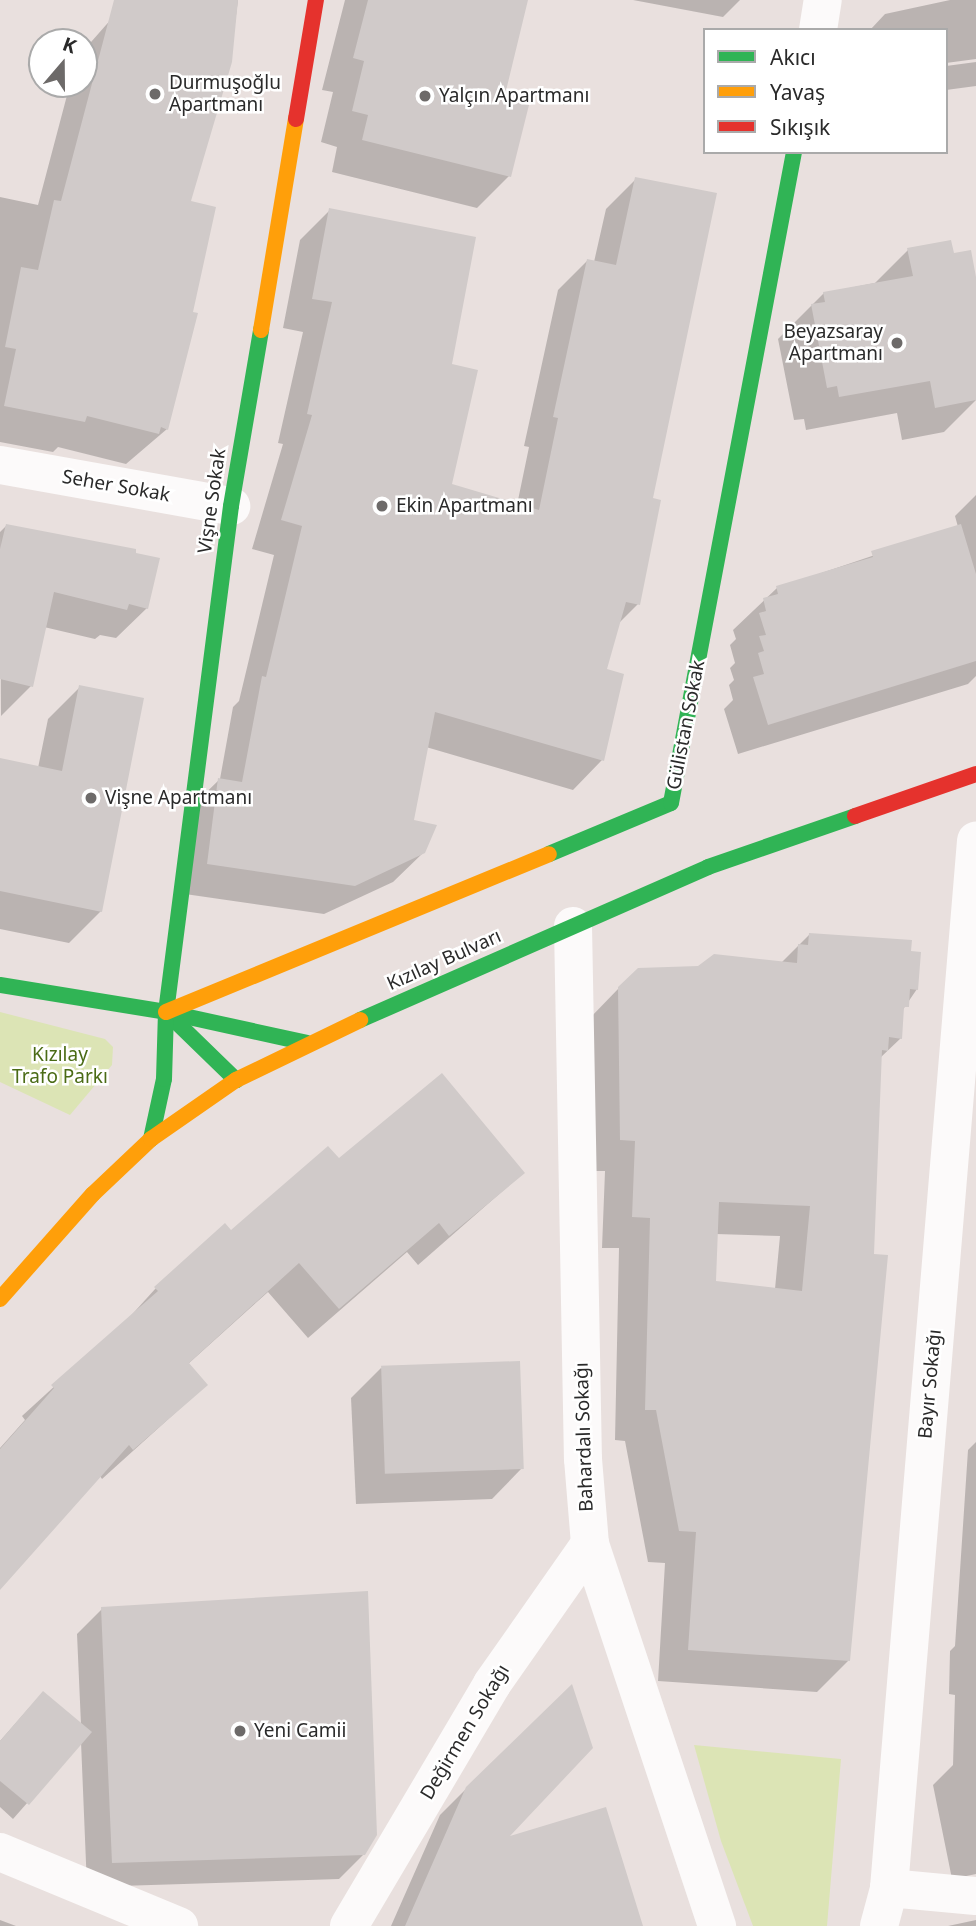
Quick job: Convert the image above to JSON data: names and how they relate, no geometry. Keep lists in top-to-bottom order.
{
  "streets": {
    "street": [
      "Seher Sokak",
      "Vişne Sokak",
      "Gülistan Sokak",
      "Kızılay Bulvarı",
      "Bayır Sokağı",
      "Bahardalı Sokağı",
      "Değirmen Sokağı"
    ]
  },
  "crossings": [
    ["Seher Sokak", "Vişne Sokak"],
    ["Vişne Sokak", "Gülistan Sokak"],
    ["Vişne Sokak", "Kızılay Bulvarı"],
    ["Kızılay Bulvarı", "Bahardalı Sokağı"],
    ["Bahardalı Sokağı", "Değirmen Sokağı"]
  ],
  "parks": ["Kızılay Trafo Parkı"],
  "places": [
    "Durmuşoğlu Apartmanı",
    "Yalçın Apartmanı",
    "Beyazsaray Apartmanı",
    "Ekin Apartmanı",
    "Vişne Apartmanı",
    "Yeni Camii"
  ],
  "legend": ["Akıcı", "Yavaş", "Sıkışık"],
  "north": "top"
}
